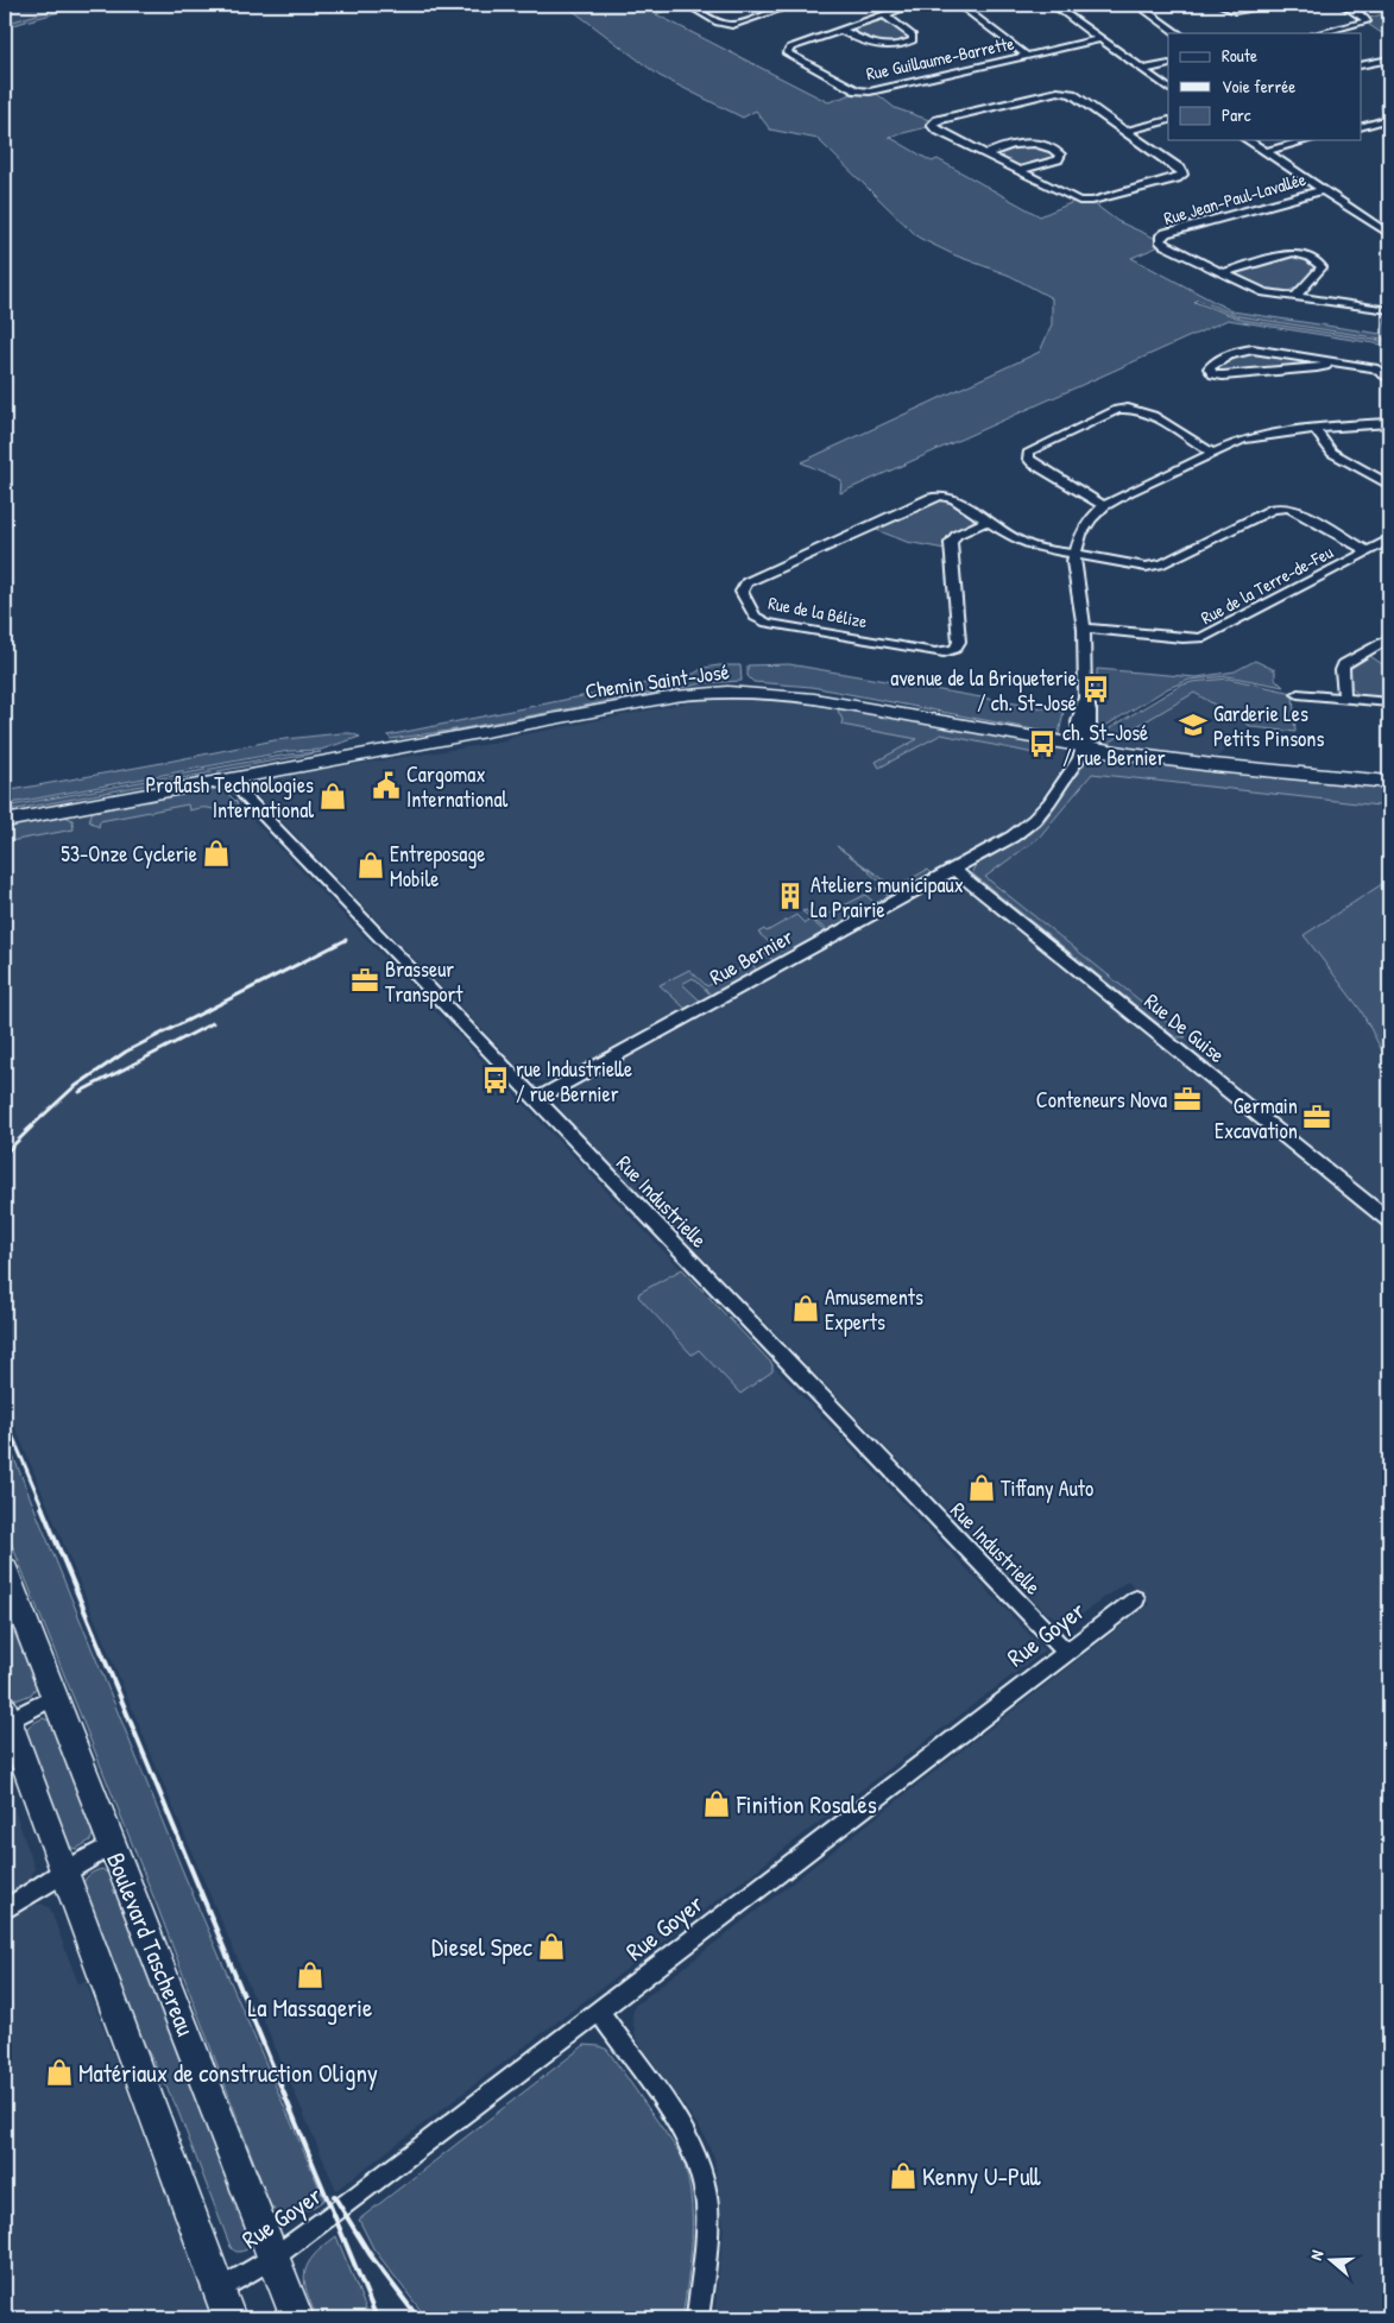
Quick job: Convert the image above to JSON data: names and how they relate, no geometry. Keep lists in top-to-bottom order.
{
  "streets": {
    "main road": ["Boulevard Taschereau"],
    "street": [
      "Rue Guillaume-Barrette",
      "Rue Jean-Paul-Lavallée",
      "Rue de la Terre-de-Feu",
      "Rue de la Bélize",
      "Chemin Saint-José",
      "Rue Bernier",
      "Rue De Guise",
      "Rue Industrielle",
      "Rue Goyer"
    ]
  },
  "crossings": [
    ["Rue de la Terre-de-Feu", "Rue de la Bélize"],
    ["Rue de la Terre-de-Feu", "Rue Bernier"],
    ["Rue de la Bélize", "Rue Bernier"],
    ["Chemin Saint-José", "Rue Bernier"],
    ["Chemin Saint-José", "Rue Industrielle"],
    ["Rue Bernier", "Rue De Guise"],
    ["Rue Bernier", "Rue Industrielle"],
    ["Rue Industrielle", "Rue Goyer"],
    ["Rue Goyer", "Boulevard Taschereau"]
  ],
  "places": {
    "bus stop": ["avenue de la Briqueterie / ch. St-José", "ch. St-José / rue Bernier", "rue Industrielle / rue Bernier"],
    "school or university": ["Garderie Les Petits Pinsons"],
    "public building": ["Cargomax International"],
    "shop": [
      "Proflash Technologies International",
      "53-Onze Cyclerie",
      "Entreposage Mobile",
      "Amusements Experts",
      "Tiffany Auto",
      "Finition Rosales",
      "Diesel Spec",
      "La Massagerie",
      "Matériaux de construction Oligny",
      "Kenny U-Pull"
    ],
    "building": ["Ateliers municipaux La Prairie"],
    "office": ["Brasseur Transport", "Conteneurs Nova", "Germain Excavation"]
  },
  "legend": ["Route", "Voie ferrée", "Parc"],
  "north": "left"
}
